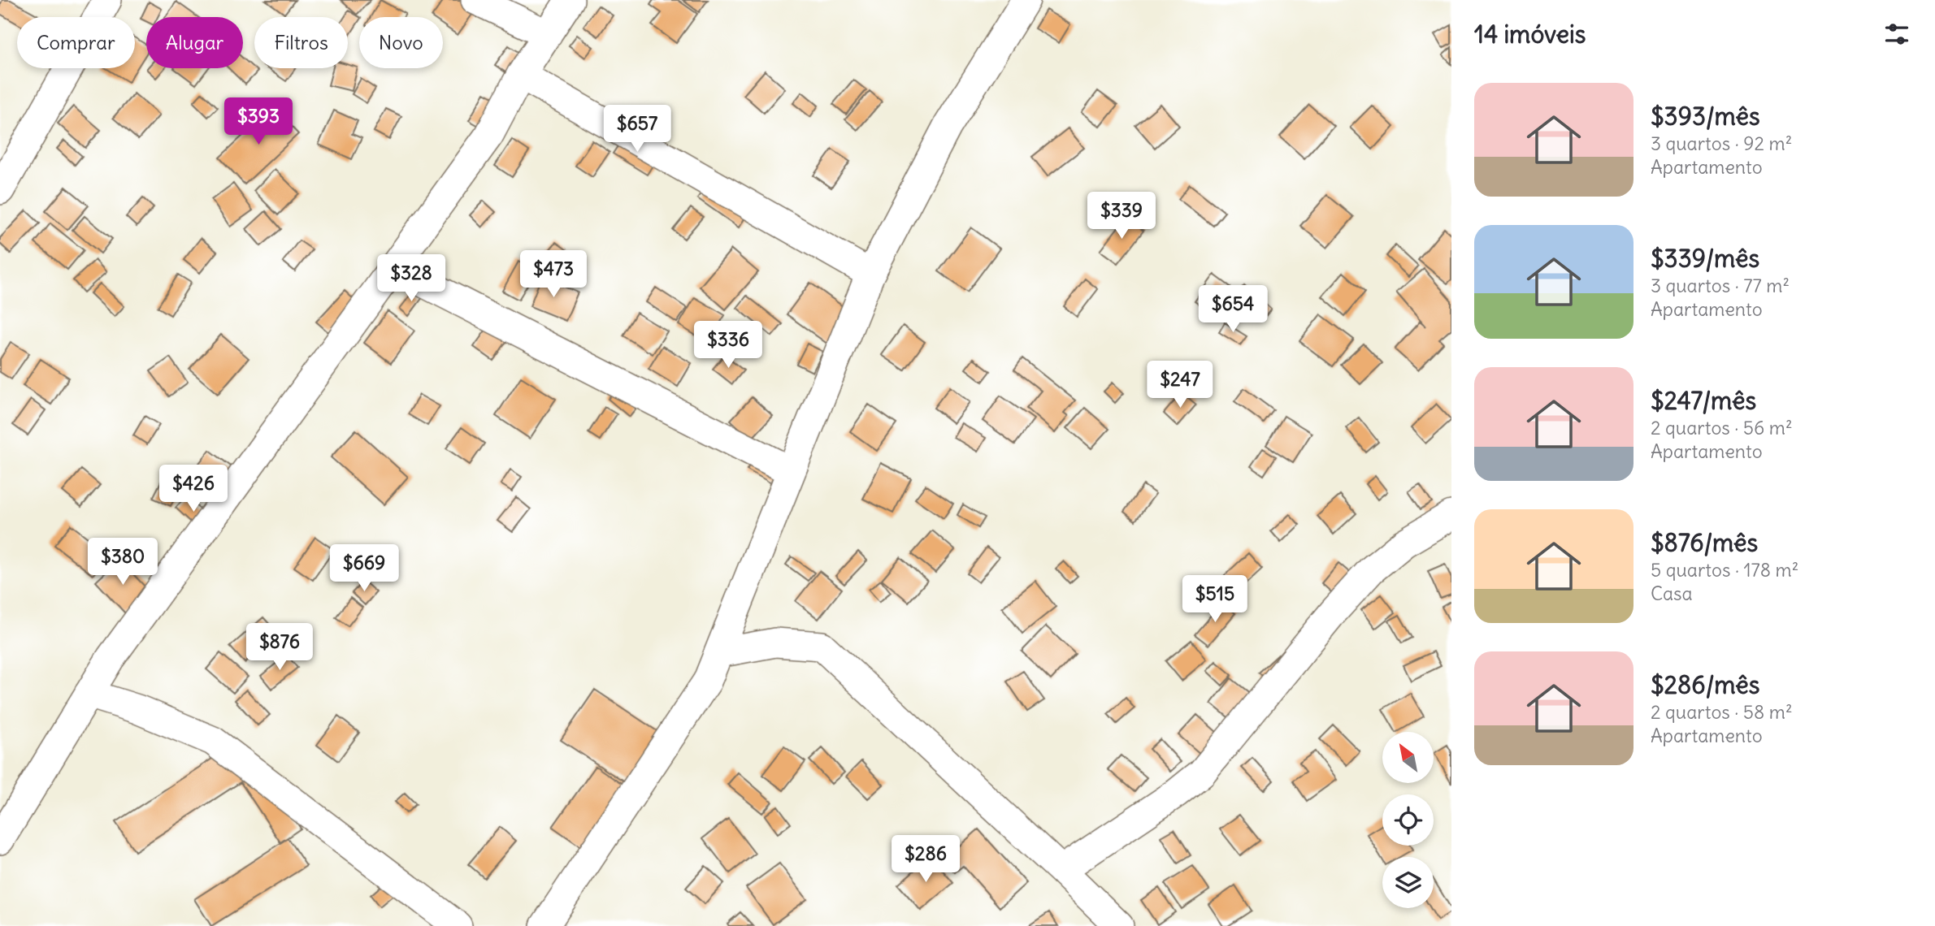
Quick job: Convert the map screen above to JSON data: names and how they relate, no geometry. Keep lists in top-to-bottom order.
{
  "north": "top left",
  "page": {
    "heading": "14 imóveis",
    "chip": [
      "Comprar",
      "Alugar",
      "Filtros",
      "Novo"
    ],
    "list": [
      {
        "name": "$393/mês",
        "note": "3 quartos · 92 m² · Apartamento"
      },
      {
        "name": "$339/mês",
        "note": "3 quartos · 77 m² · Apartamento"
      },
      {
        "name": "$247/mês",
        "note": "2 quartos · 56 m² · Apartamento"
      },
      {
        "name": "$876/mês",
        "note": "5 quartos · 178 m² · Casa"
      },
      {
        "name": "$286/mês",
        "note": "2 quartos · 58 m² · Apartamento"
      }
    ],
    "price": [
      "$393",
      "$657",
      "$339",
      "$473",
      "$328",
      "$654",
      "$336",
      "$247",
      "$426",
      "$380",
      "$669",
      "$515",
      "$876",
      "$286"
    ]
  }
}
